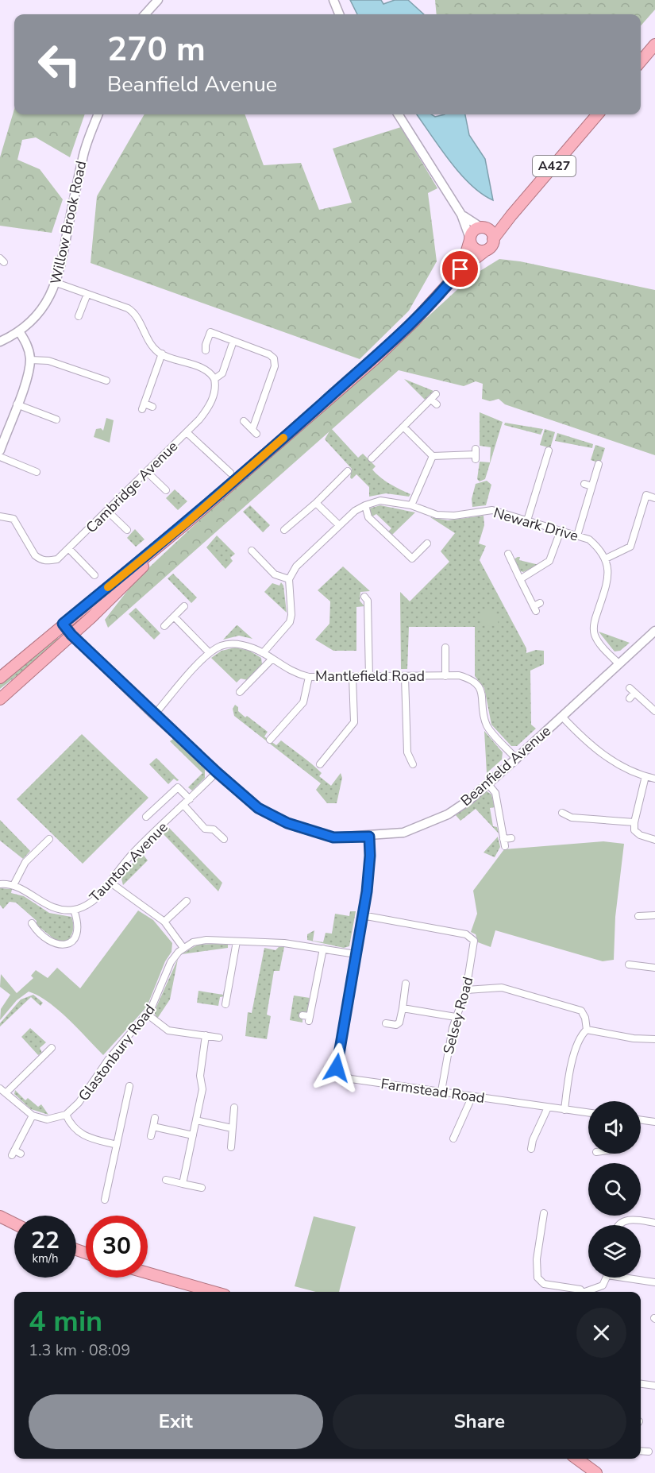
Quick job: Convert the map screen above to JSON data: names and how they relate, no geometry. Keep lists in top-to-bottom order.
{
  "streets": {
    "highway": ["A427"],
    "street": [
      "Willow Brook Road",
      "Cambridge Avenue",
      "Newark Drive",
      "Mantlefield Road",
      "Beanfield Avenue",
      "Taunton Avenue",
      "Selsey Road",
      "Glastonbury Road",
      "Farmstead Road"
    ]
  },
  "crossings": [
    ["A427", "Beanfield Avenue"],
    ["Mantlefield Road", "Beanfield Avenue"],
    ["Beanfield Avenue", "Taunton Avenue"],
    ["Beanfield Avenue", "Farmstead Road"],
    ["Selsey Road", "Farmstead Road"]
  ],
  "page": {
    "turn": ["270 m", "Beanfield Avenue"],
    "speed": "22 km/h",
    "limit": "30",
    "heading": ["4 min", "1.3 km · 08:09"],
    "buttons": ["Exit", "Share"]
  }
}
